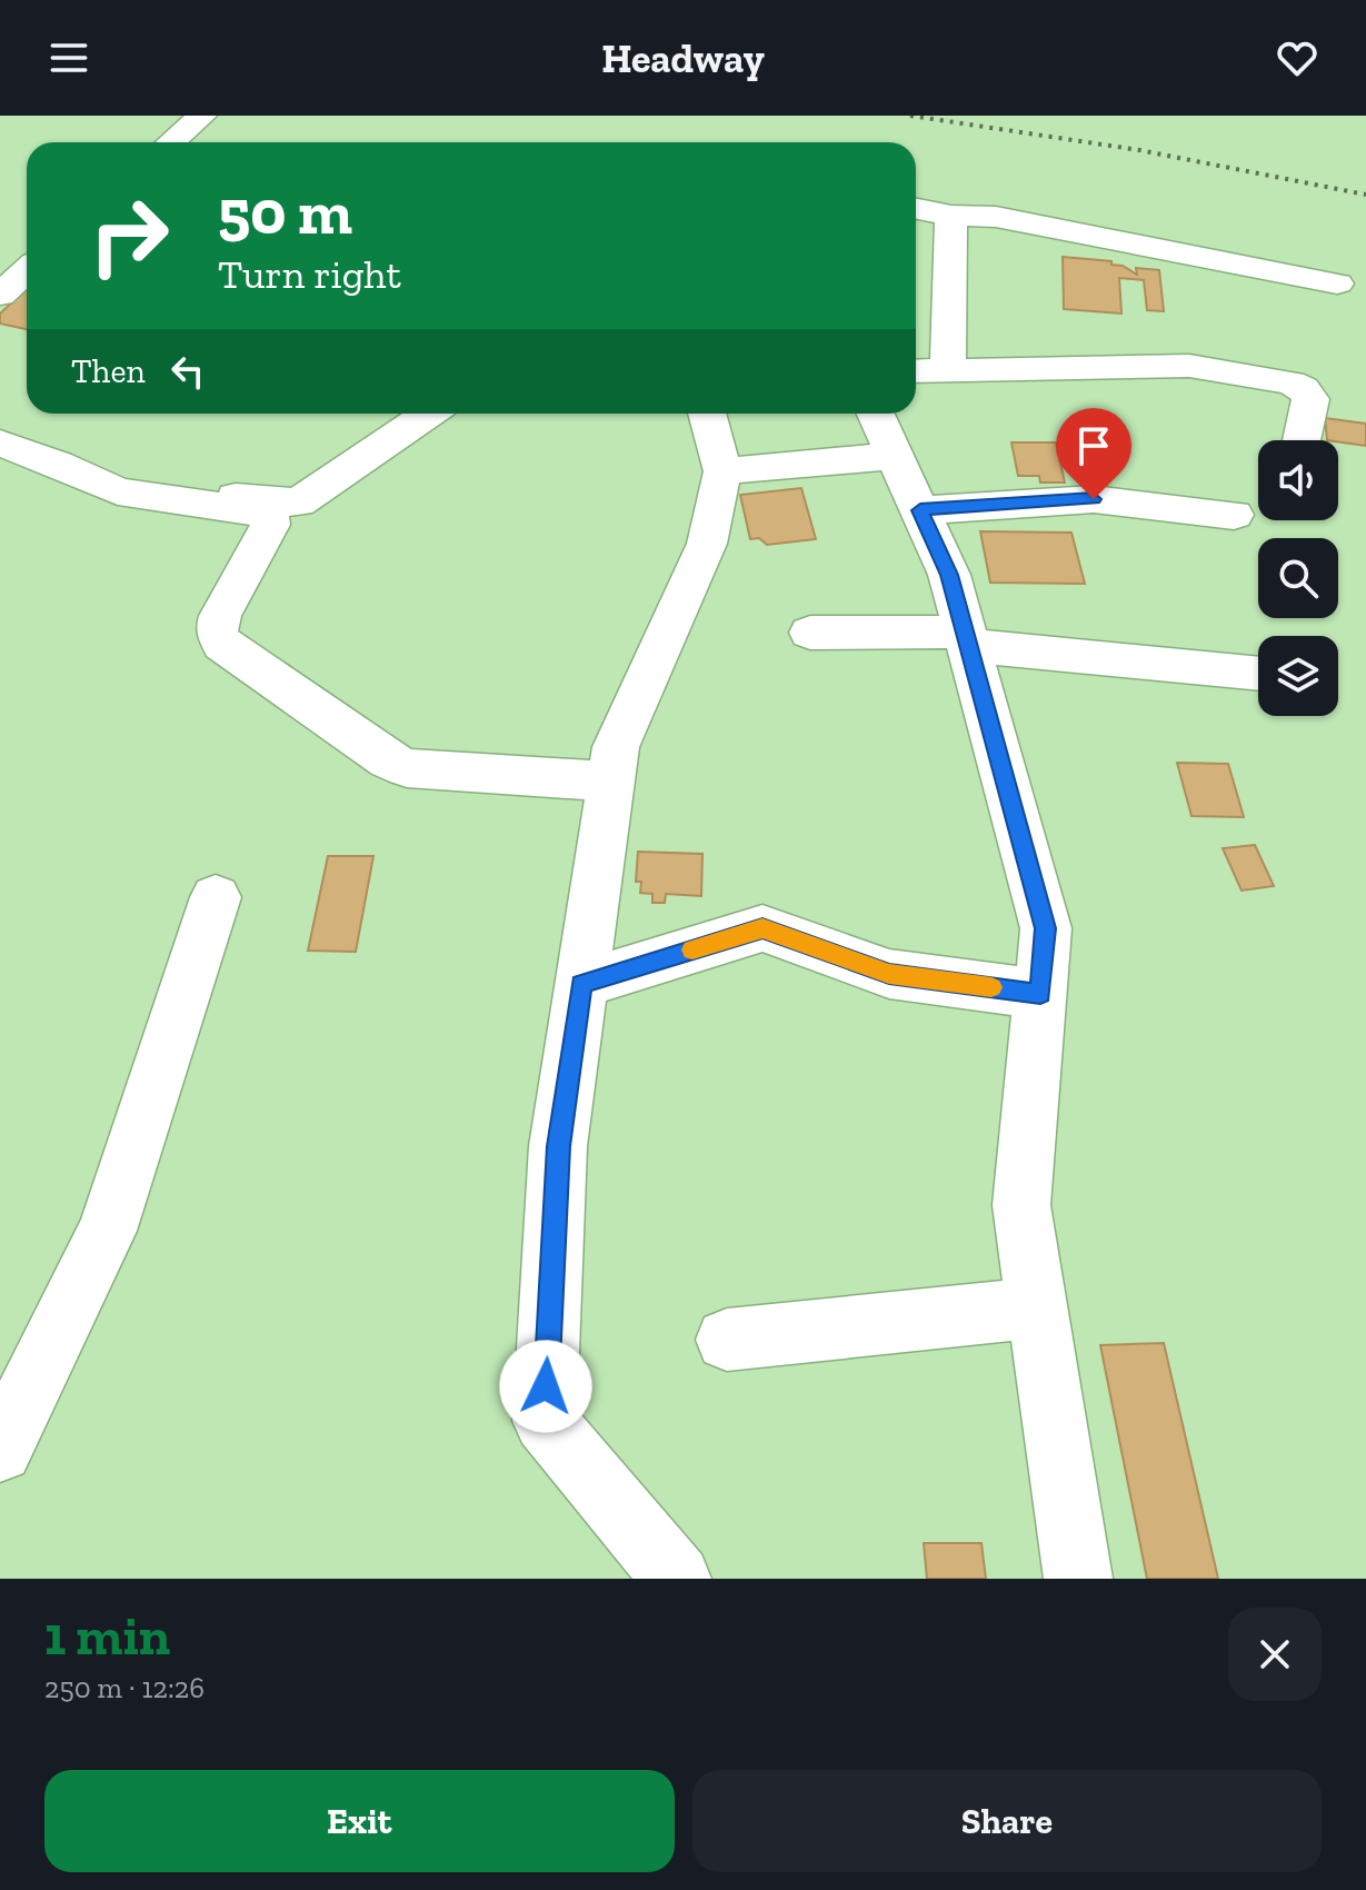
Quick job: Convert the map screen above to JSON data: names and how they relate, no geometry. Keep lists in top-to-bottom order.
{
  "page": {
    "header": "Headway",
    "turn": ["50 m", "Turn right"],
    "then": "Then",
    "heading": ["1 min", "250 m · 12:26"],
    "buttons": ["Exit", "Share"]
  }
}
